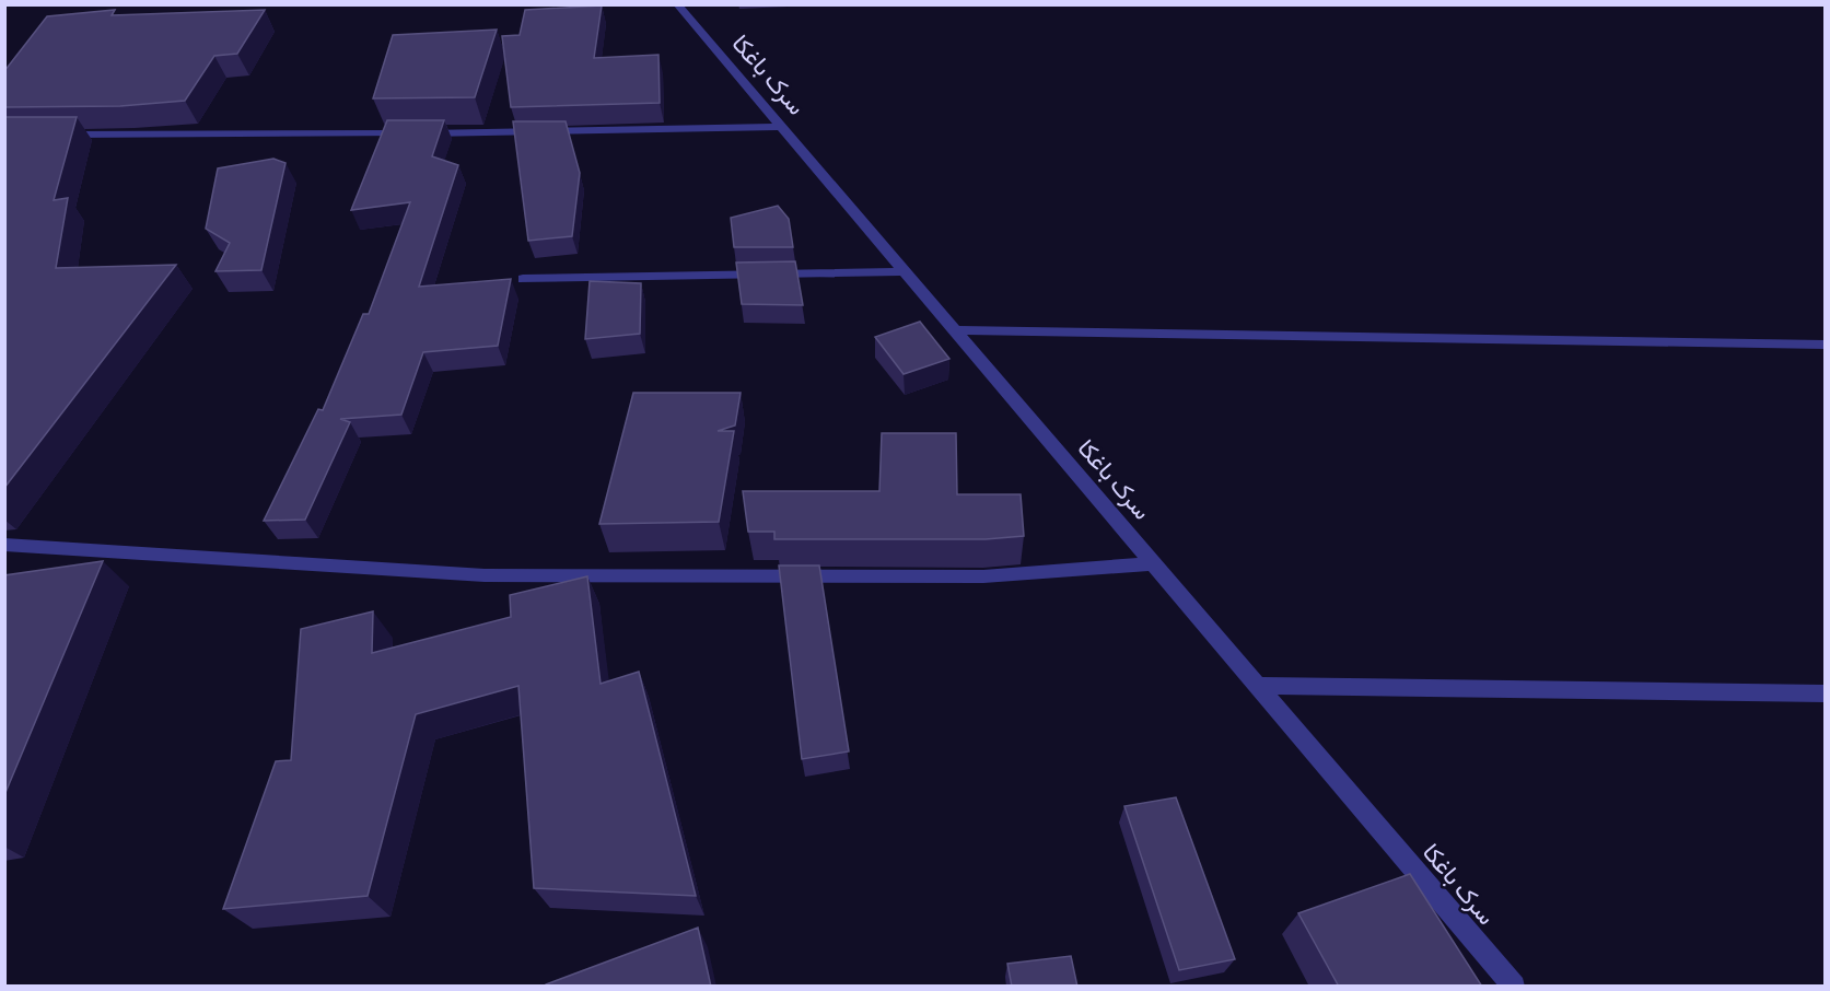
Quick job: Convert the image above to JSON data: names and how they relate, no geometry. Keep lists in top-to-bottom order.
{
  "streets": {
    "street": ["سرک باغکا"]
  }
}
